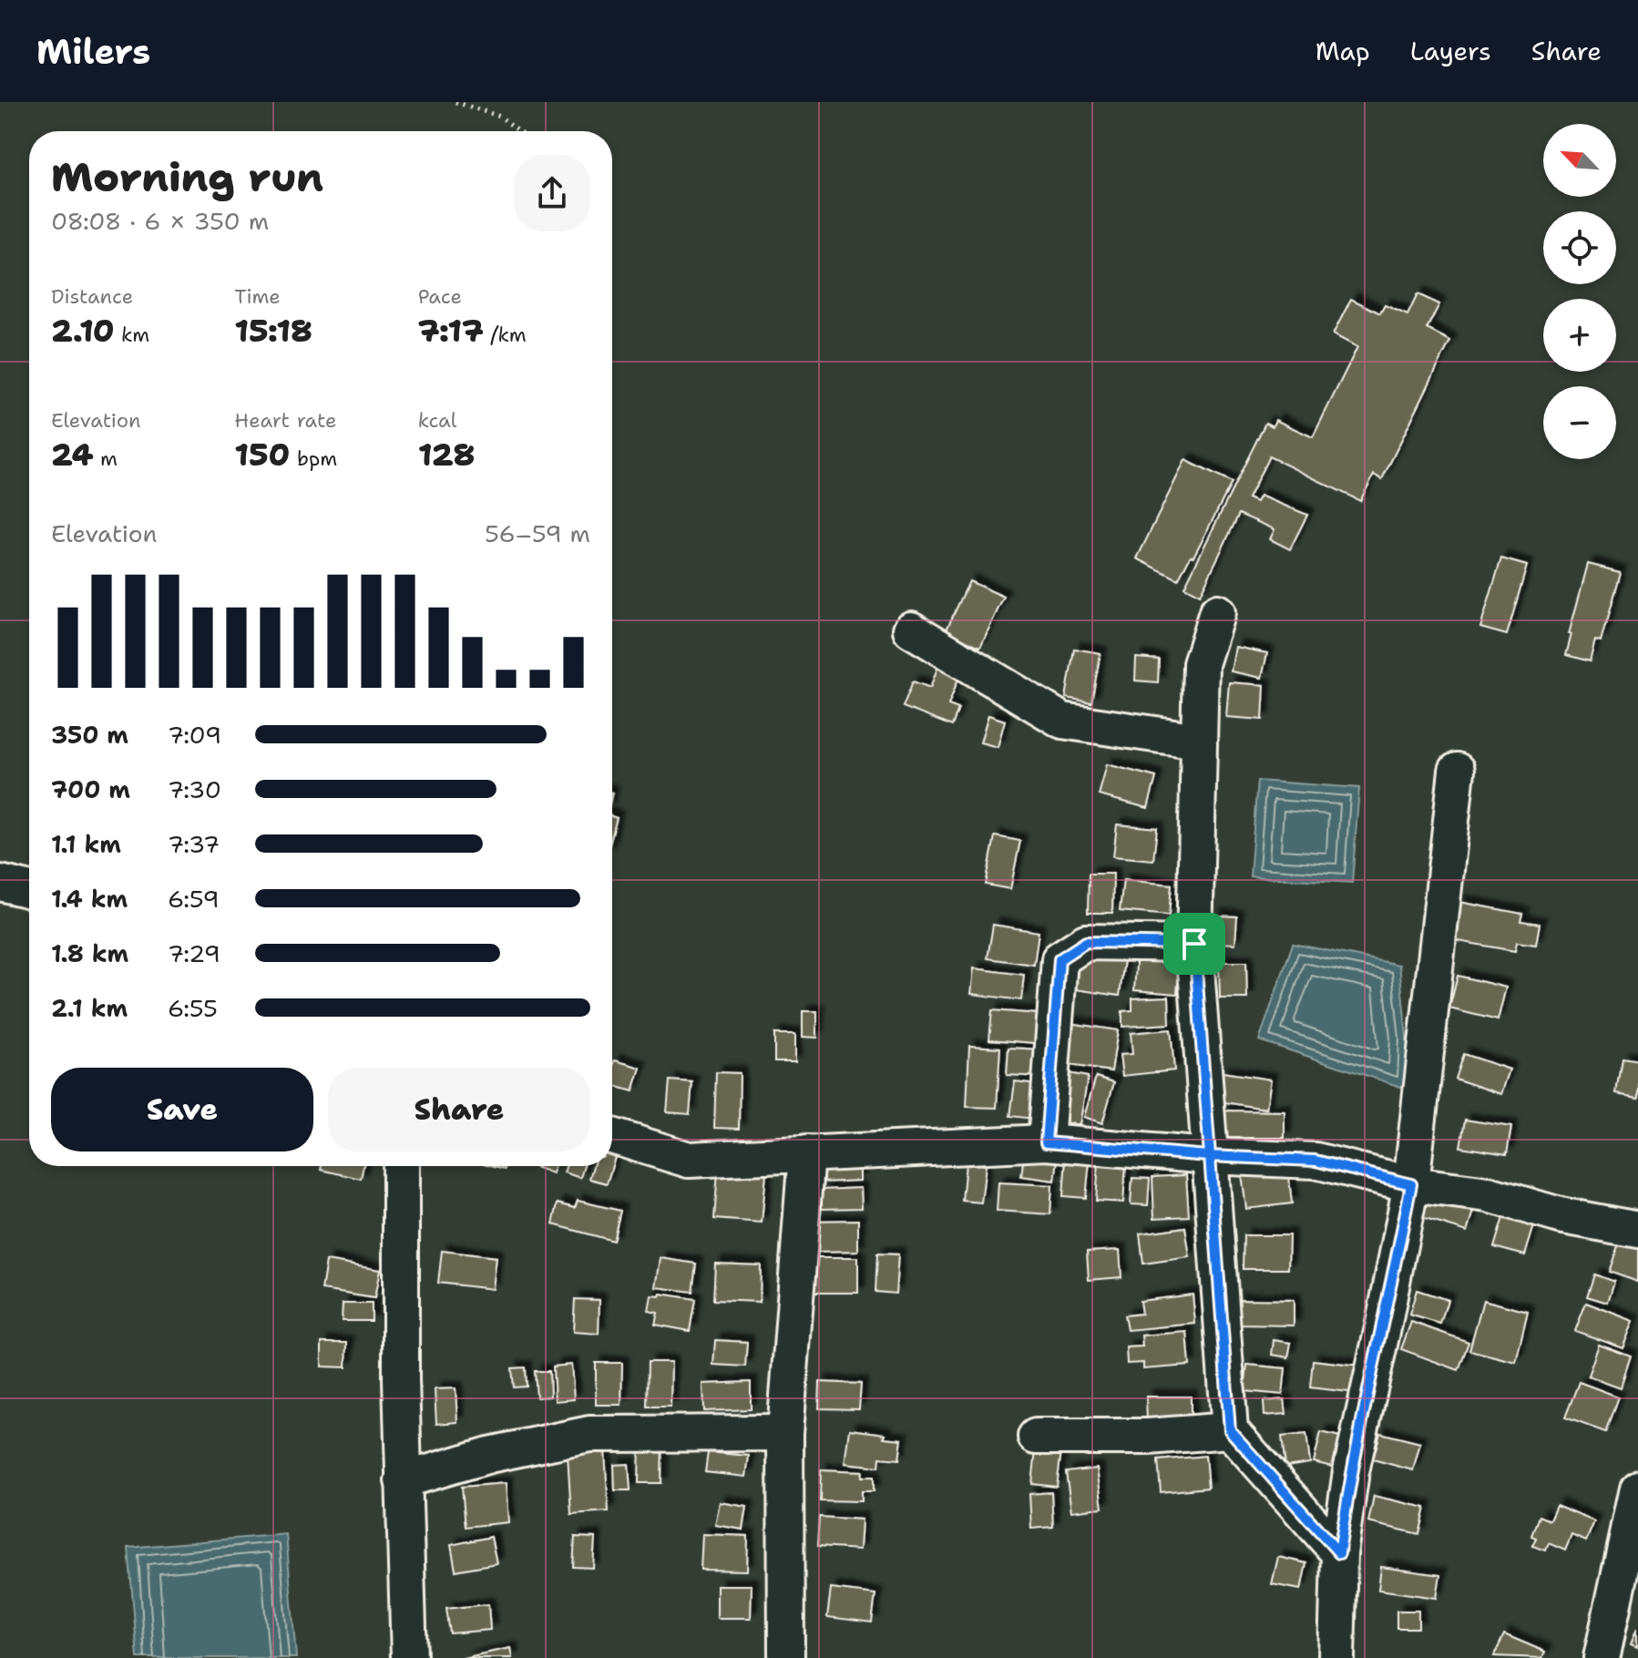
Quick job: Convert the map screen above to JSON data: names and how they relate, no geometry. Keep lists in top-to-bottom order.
{
  "north": "top left",
  "page": {
    "header": "Milers",
    "nav": ["Map", "Layers", "Share"],
    "map_buttons": ["+", "−"],
    "heading": ["Morning run", "08:08 · 6 × 350 m"],
    "stats": [
      ["Distance", "2.10 km"],
      ["Time", "15:18"],
      ["Pace", "7:17 /km"],
      ["Elevation", "24 m"],
      ["Heart rate", "150 bpm"],
      ["kcal", "128"]
    ],
    "chart": ["Elevation", "56–59 m"],
    "list": [
      {
        "name": "350 m",
        "note": "7:09"
      },
      {
        "name": "700 m",
        "note": "7:30"
      },
      {
        "name": "1.1 km",
        "note": "7:37"
      },
      {
        "name": "1.4 km",
        "note": "6:59"
      },
      {
        "name": "1.8 km",
        "note": "7:29"
      },
      {
        "name": "2.1 km",
        "note": "6:55"
      }
    ],
    "buttons": ["Save", "Share"]
  }
}
